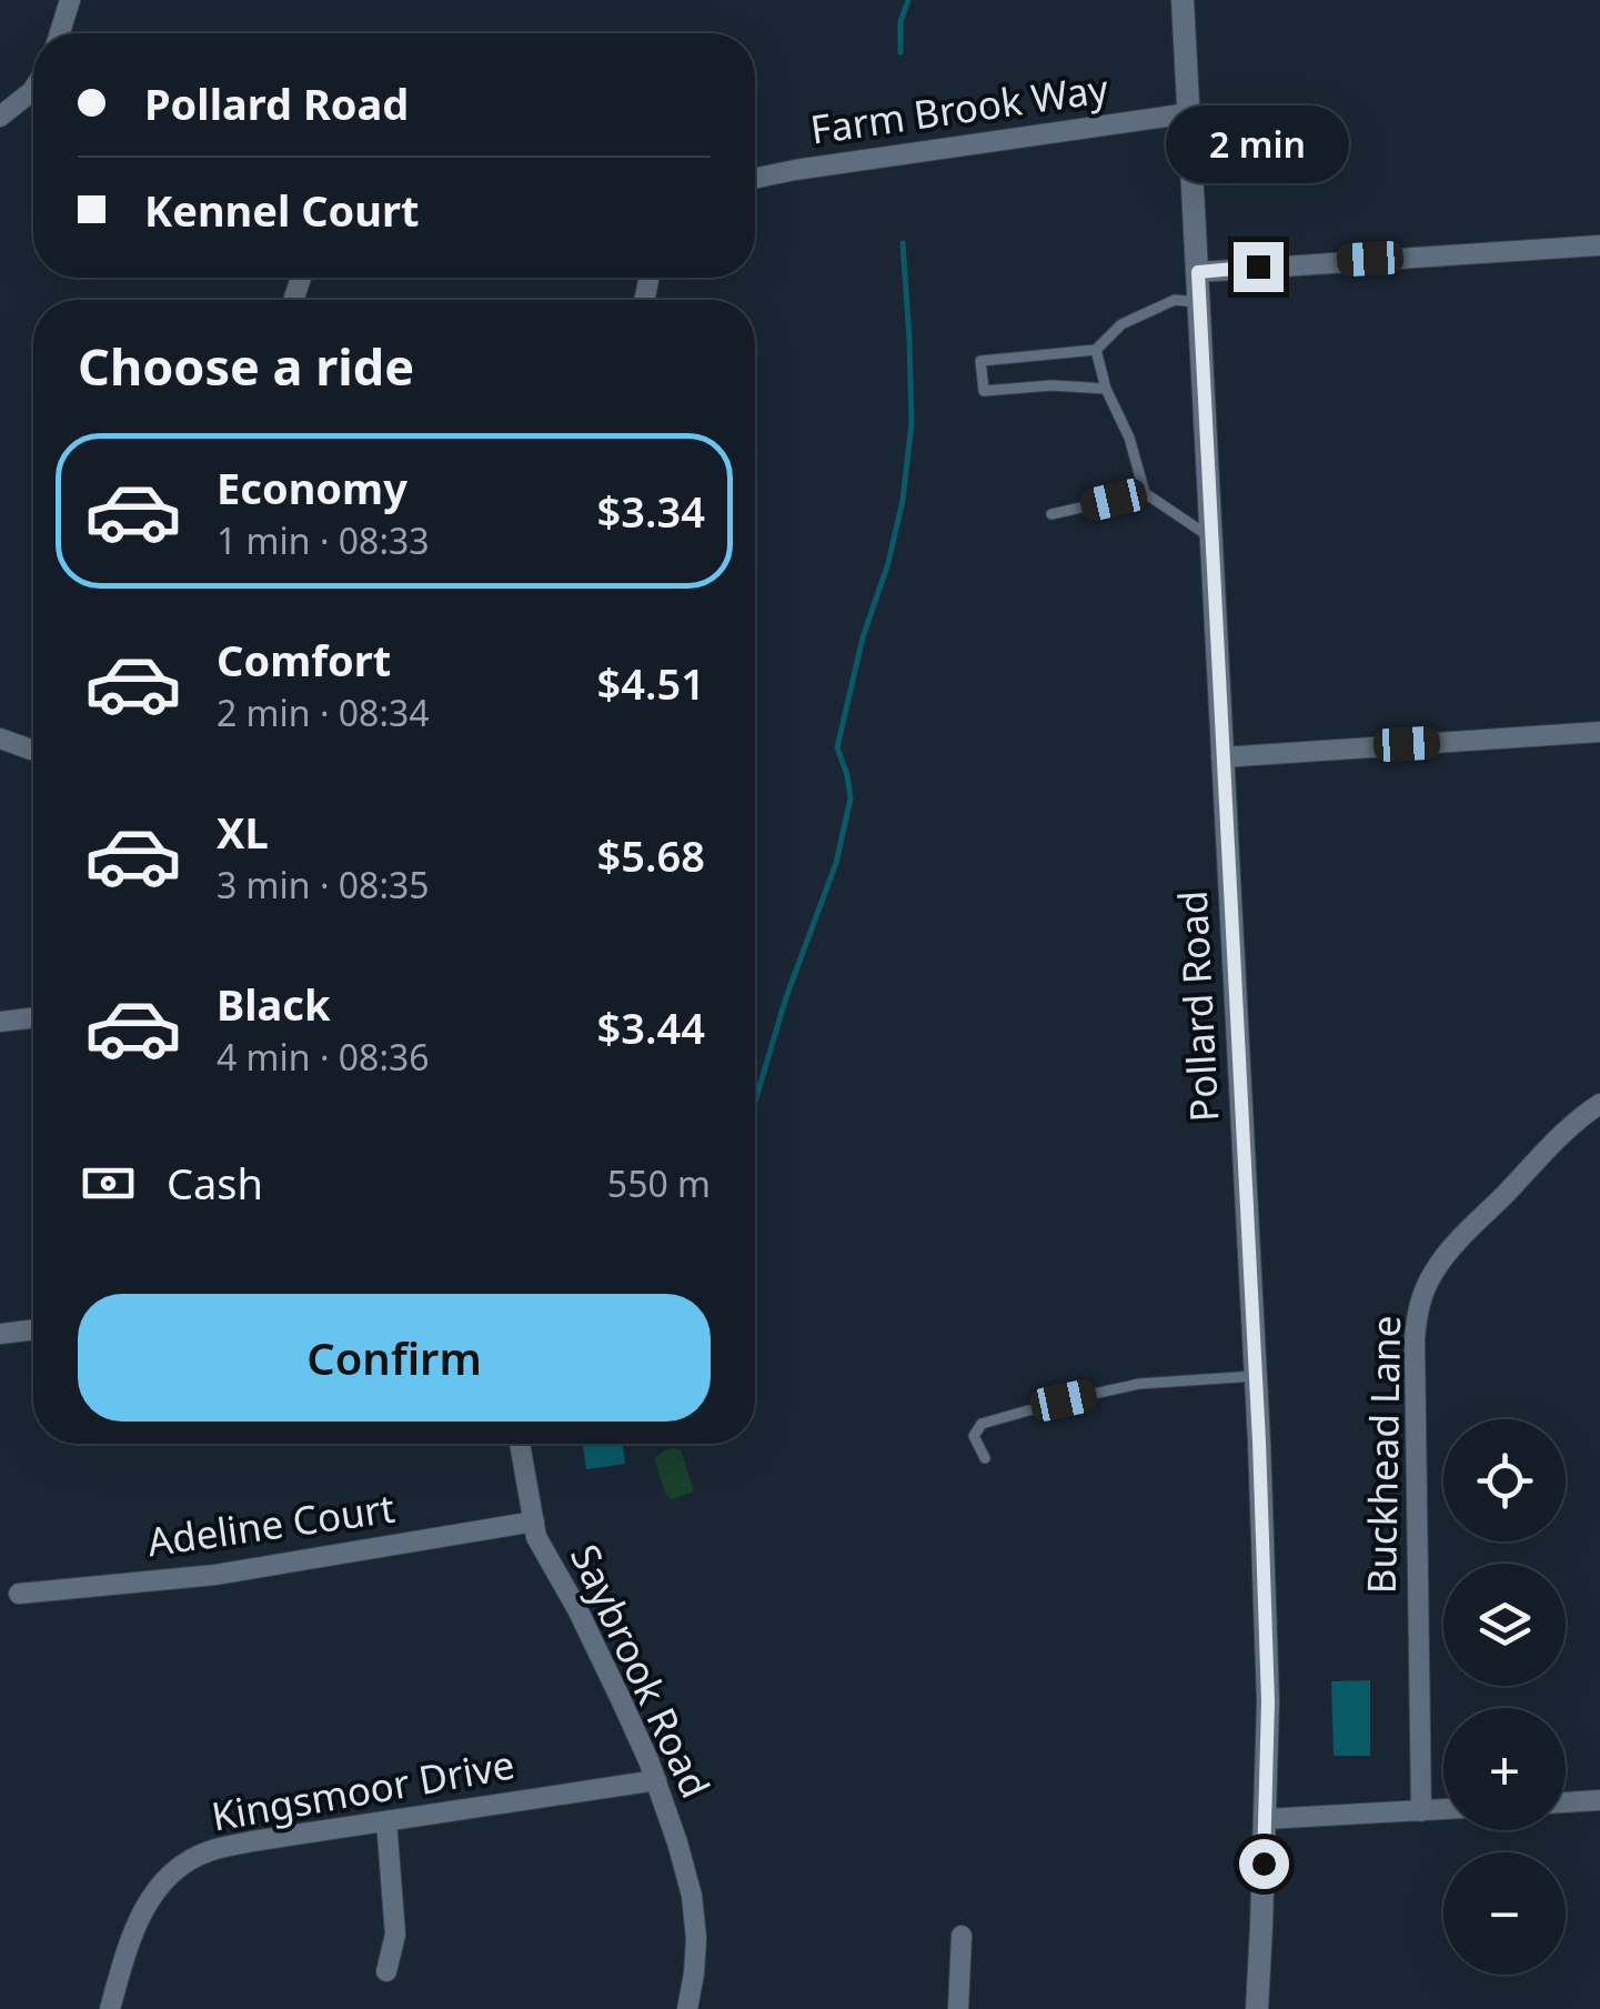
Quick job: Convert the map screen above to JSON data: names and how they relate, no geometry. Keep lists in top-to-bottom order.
{
  "streets": {
    "street": [
      "Farm Brook Way",
      "Pollard Road",
      "Buckhead Lane",
      "Adeline Court",
      "Saybrook Road",
      "Kingsmoor Drive"
    ]
  },
  "crossings": [
    ["Farm Brook Way", "Pollard Road"],
    ["Adeline Court", "Saybrook Road"],
    ["Saybrook Road", "Kingsmoor Drive"]
  ],
  "page": {
    "banner": ["Pollard Road", "Kennel Court"],
    "bubble": "2 min",
    "heading": "Choose a ride",
    "list": [
      {
        "name": "Economy",
        "note": "1 min · 08:33",
        "value": "$3.34"
      },
      {
        "name": "Comfort",
        "note": "2 min · 08:34",
        "value": "$4.51"
      },
      {
        "name": "XL",
        "note": "3 min · 08:35",
        "value": "$5.68"
      },
      {
        "name": "Black",
        "note": "4 min · 08:36",
        "value": "$3.44"
      }
    ],
    "pay": ["Cash", "550 m"],
    "buttons": "Confirm",
    "map_buttons": ["+", "−"]
  }
}
